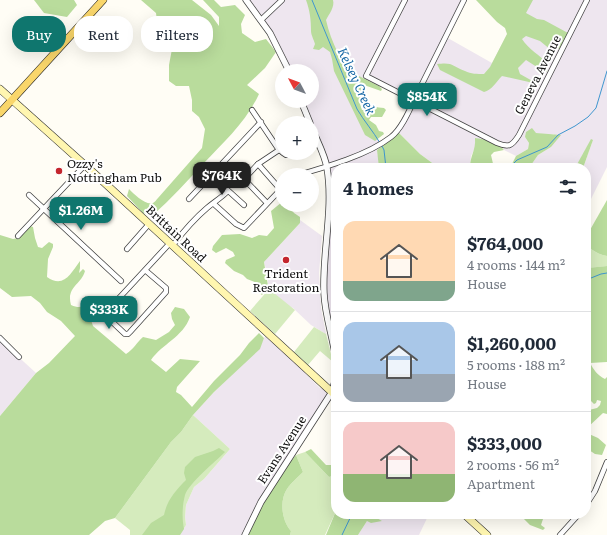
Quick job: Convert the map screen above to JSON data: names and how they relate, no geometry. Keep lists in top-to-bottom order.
{
  "streets": {
    "main road": ["Brittain Road"],
    "street": ["Geneva Avenue", "Evans Avenue"]
  },
  "water": ["Kelsey Creek"],
  "places": ["Ozzy's Nottingham Pub", "Trident Restoration"],
  "north": "top left",
  "page": {
    "chip": ["Buy", "Rent", "Filters"],
    "map_buttons": ["+", "−"],
    "price": [
      "$854K",
      "$764K",
      "$1.26M",
      "$333K"
    ],
    "heading": "4 homes",
    "list": [
      {
        "name": "$764,000",
        "note": "4 rooms · 144 m² · House"
      },
      {
        "name": "$1,260,000",
        "note": "5 rooms · 188 m² · House"
      },
      {
        "name": "$333,000",
        "note": "2 rooms · 56 m² · Apartment"
      }
    ]
  }
}
